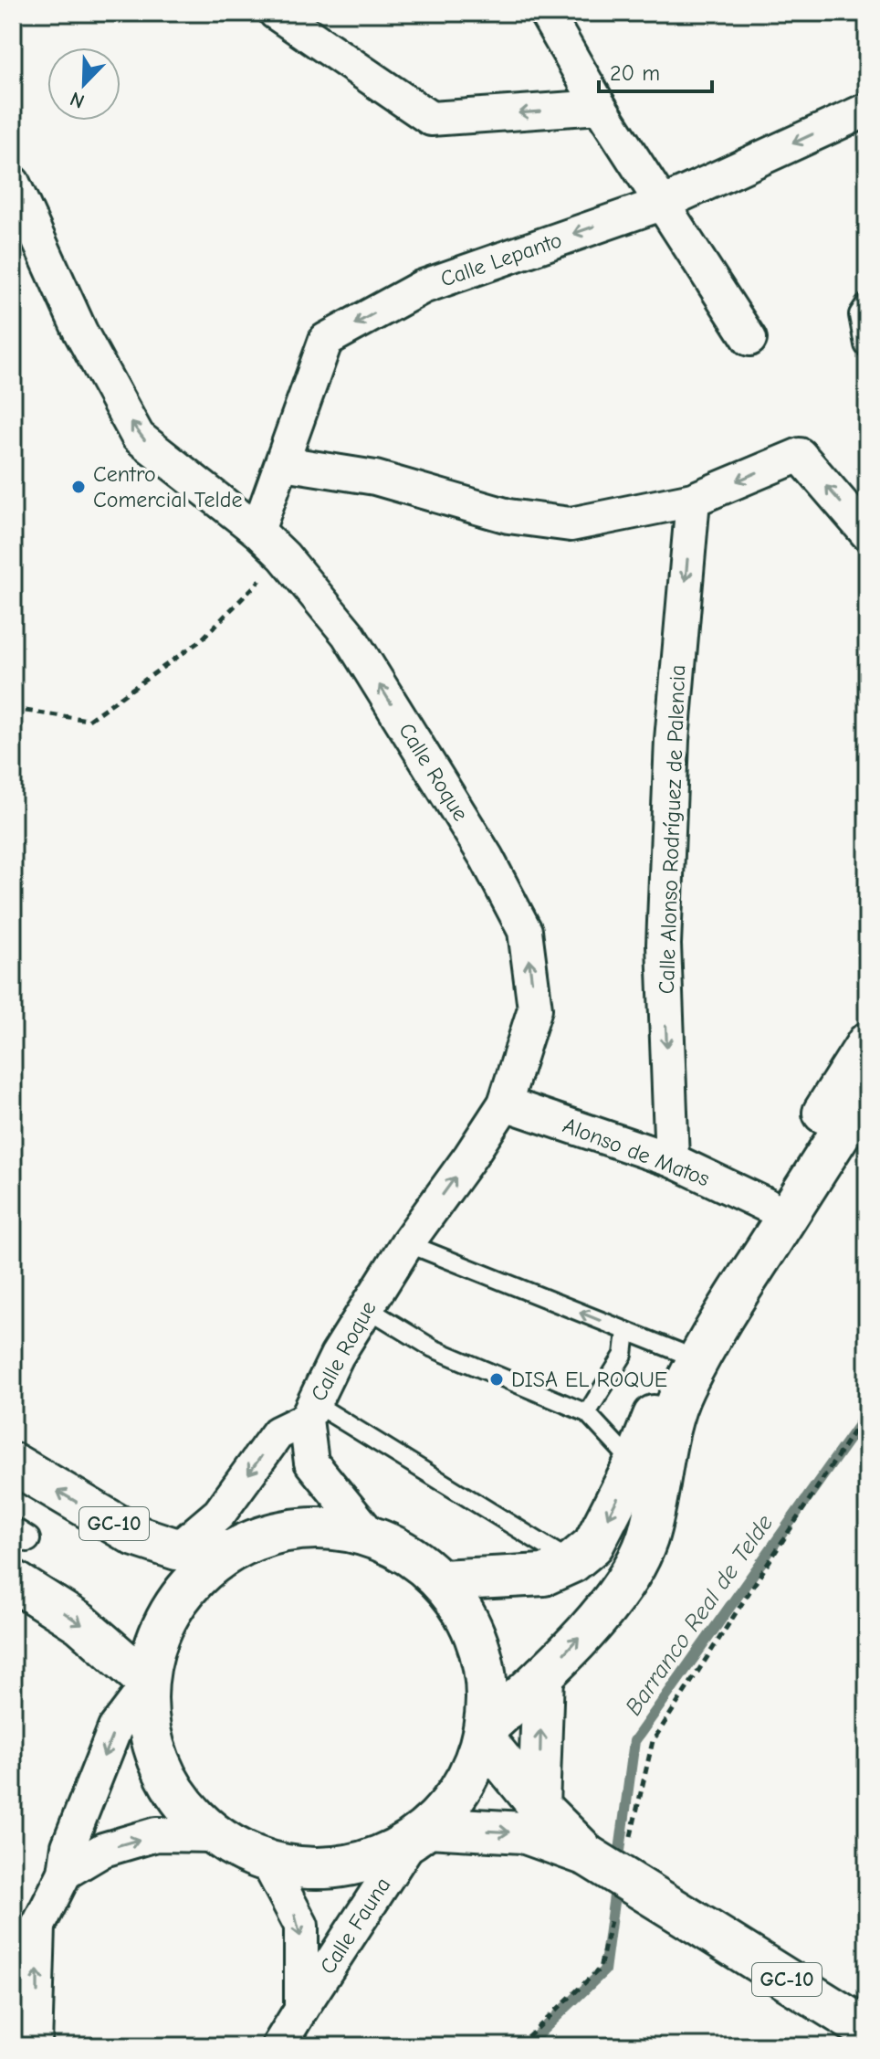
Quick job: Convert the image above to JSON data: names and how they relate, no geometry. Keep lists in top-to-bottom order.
{
  "streets": {
    "main road": ["GC-10"],
    "street": [
      "Calle Lepanto",
      "Calle Roque",
      "Calle Alonso Rodríguez de Palencia",
      "Alonso de Matos",
      "Calle Fauna"
    ]
  },
  "crossings": [
    ["Calle Lepanto", "Calle Roque"],
    ["Calle Roque", "Alonso de Matos"],
    ["Calle Roque", "GC-10"],
    ["Calle Alonso Rodríguez de Palencia", "Alonso de Matos"],
    ["GC-10", "Calle Fauna"]
  ],
  "one_way": ["Calle Lepanto", "Calle Alonso Rodríguez de Palencia", "Calle Fauna"],
  "water": ["Barranco Real de Telde"],
  "places": ["Centro Comercial Telde", "DISA EL ROQUE"],
  "scale_bar": "20 m",
  "north": "bottom left"
}
